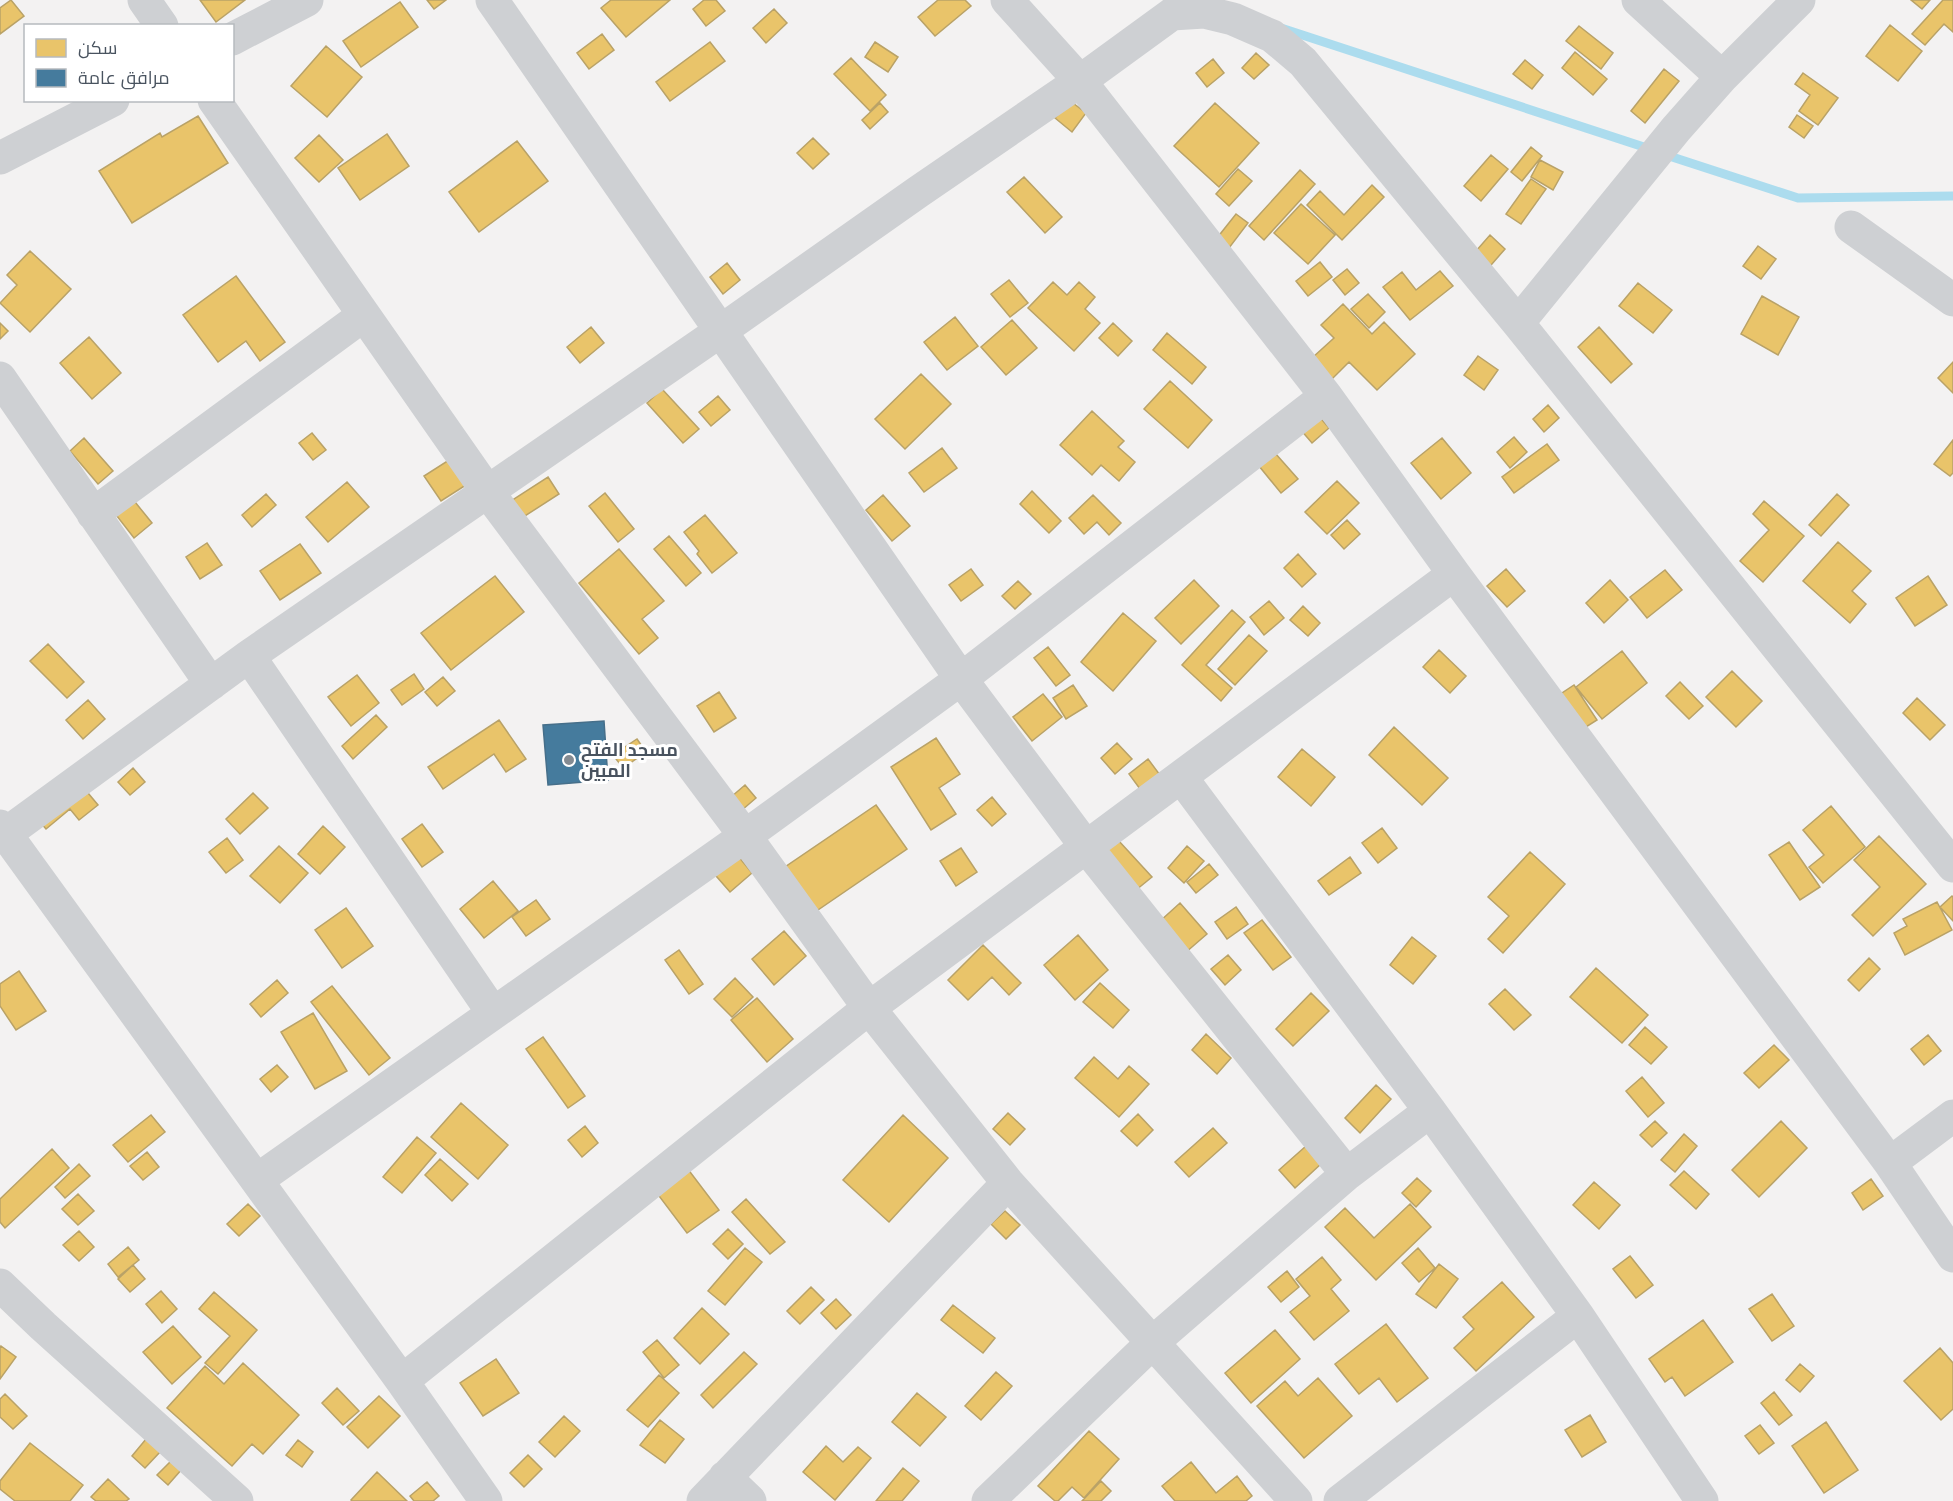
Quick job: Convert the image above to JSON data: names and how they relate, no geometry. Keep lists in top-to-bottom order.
{
  "places": ["مسجد الفتح المبين"],
  "legend": ["سكن", "مرافق عامة"]
}
